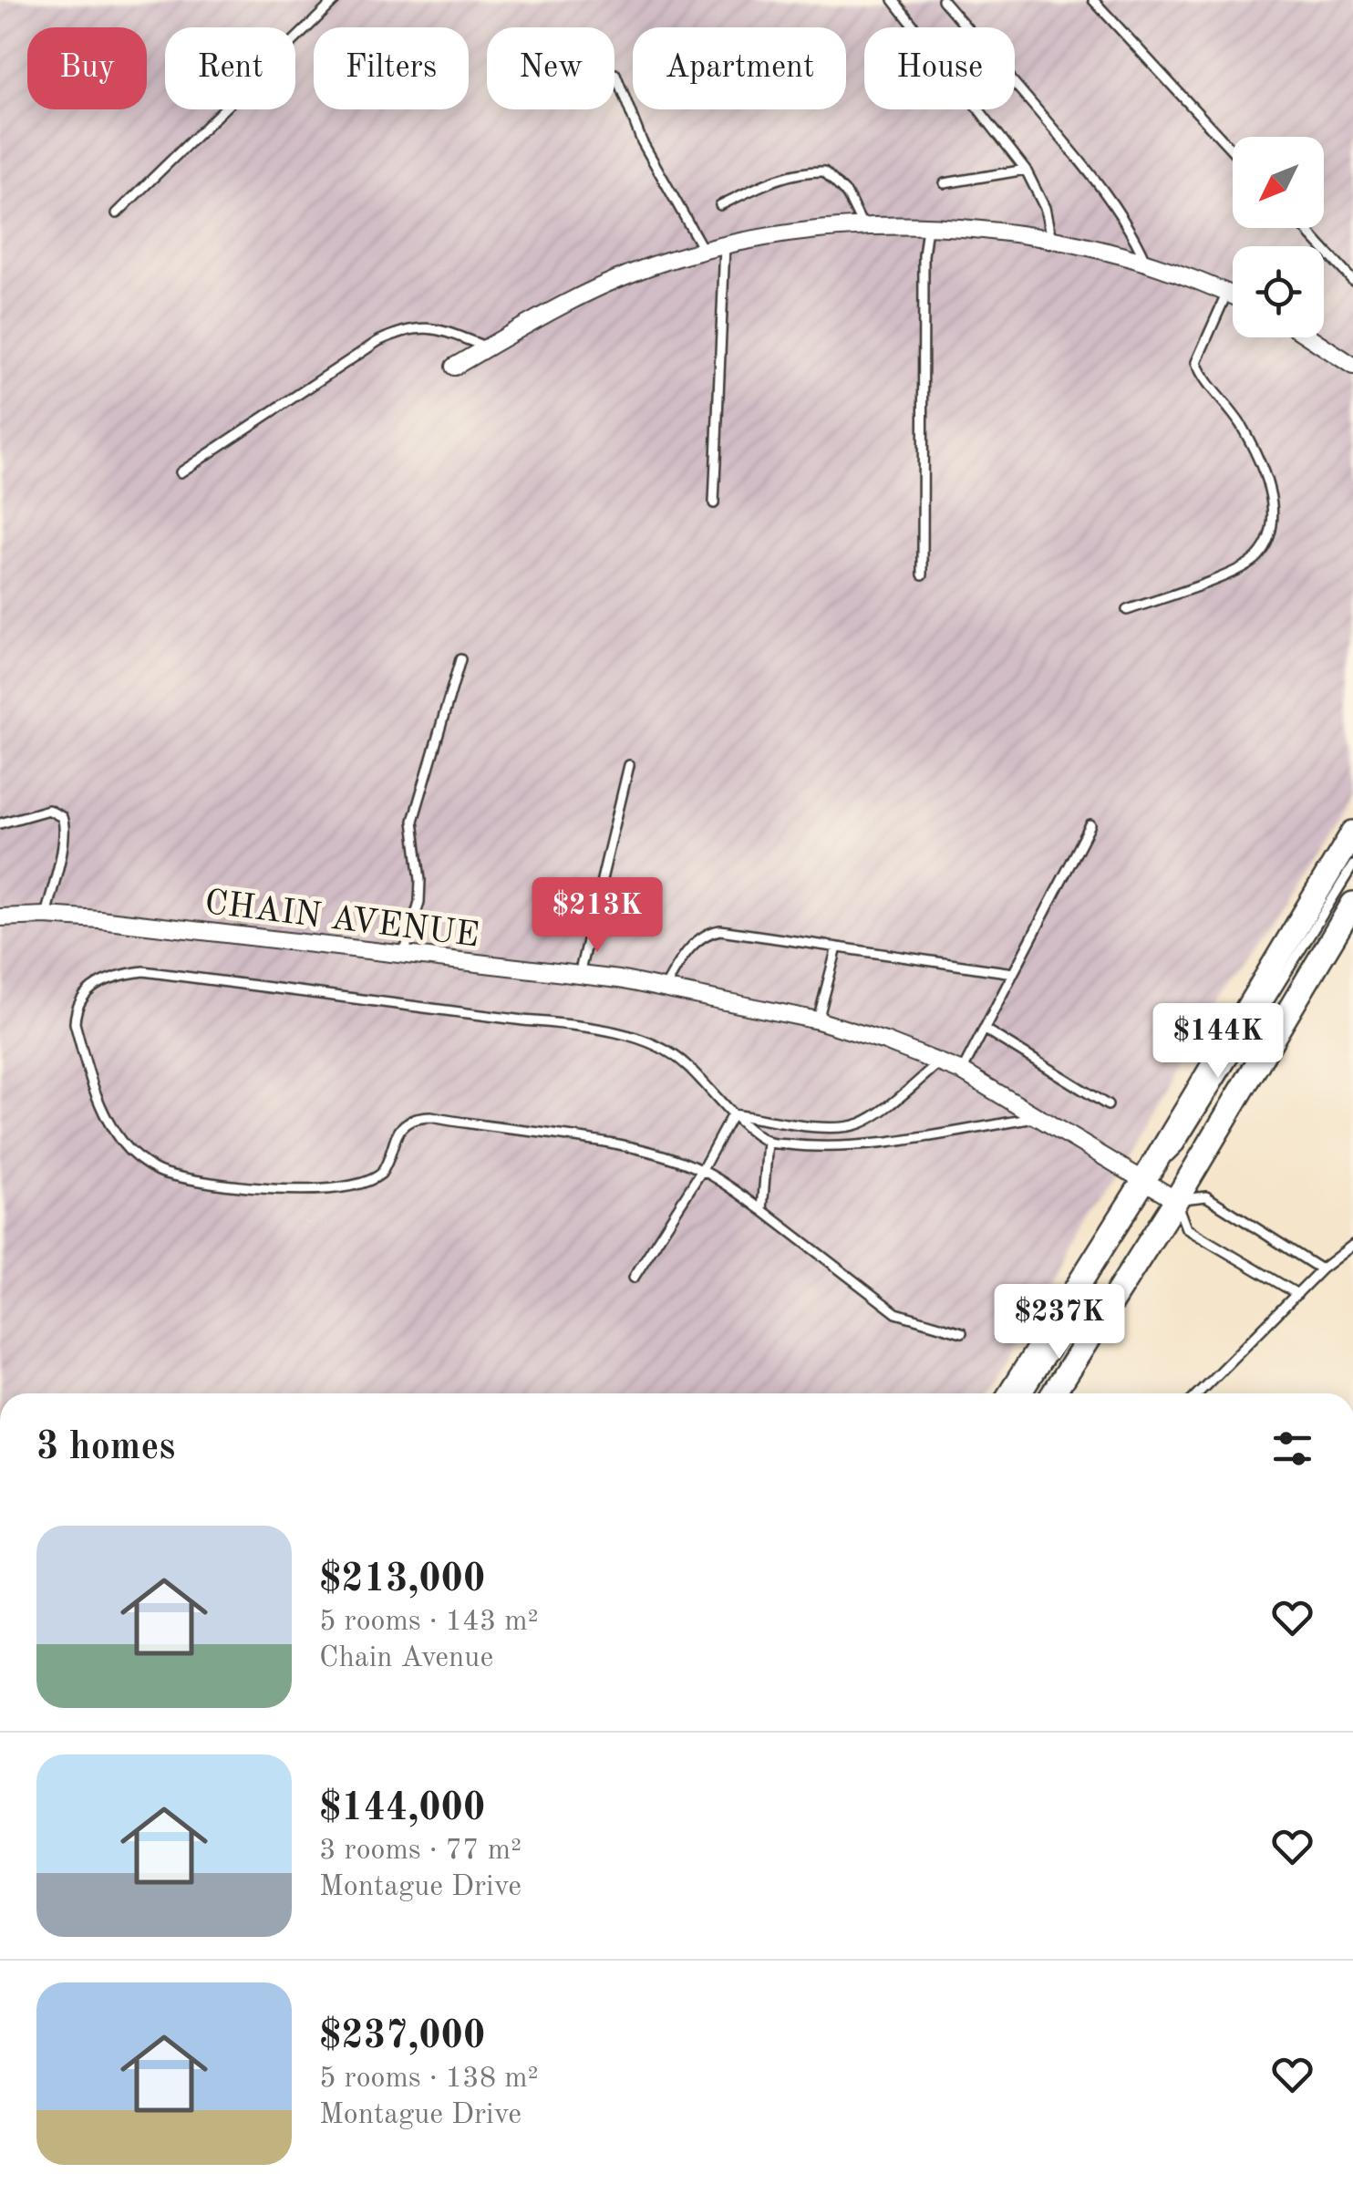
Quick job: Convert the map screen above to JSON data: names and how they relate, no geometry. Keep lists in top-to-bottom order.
{
  "streets": {
    "street": ["CHAIN AVENUE"]
  },
  "north": "bottom left",
  "page": {
    "chip": [
      "Buy",
      "Rent",
      "Filters",
      "New",
      "Apartment",
      "House"
    ],
    "price": ["$213K", "$144K", "$237K"],
    "heading": "3 homes",
    "list": [
      {
        "name": "$213,000",
        "note": "5 rooms · 143 m² · Chain Avenue"
      },
      {
        "name": "$144,000",
        "note": "3 rooms · 77 m² · Montague Drive"
      },
      {
        "name": "$237,000",
        "note": "5 rooms · 138 m² · Montague Drive"
      }
    ]
  }
}
